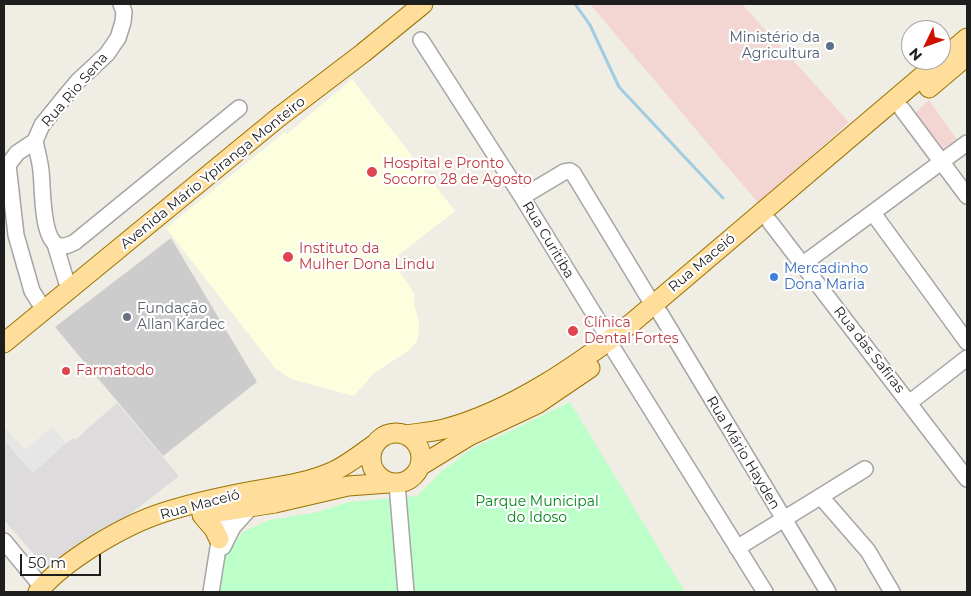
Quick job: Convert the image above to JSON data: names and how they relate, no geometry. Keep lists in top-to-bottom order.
{
  "streets": {
    "main road": ["Avenida Mário Ypiranga Monteiro", "Rua Maceió"],
    "street": [
      "Rua Rio Sena",
      "Rua Curitiba",
      "Rua das Safiras",
      "Rua Mário Hayden"
    ]
  },
  "crossings": [
    ["Rua Rio Sena", "Avenida Mário Ypiranga Monteiro"],
    ["Rua Curitiba", "Rua Maceió"],
    ["Rua Curitiba", "Rua Mário Hayden"],
    ["Rua Maceió", "Rua das Safiras"],
    ["Rua Maceió", "Rua Mário Hayden"]
  ],
  "parks": ["Parque Municipal do Idoso"],
  "places": [
    "Ministério da Agricultura",
    "Hospital e Pronto Socorro 28 de Agosto",
    "Instituto da Mulher Dona Lindu",
    "Mercadinho Dona Maria",
    "Fundação Allan Kardec",
    "Clínica Dental Fortes",
    "Farmatodo"
  ],
  "scale_bar": "50 m",
  "north": "bottom left"
}
